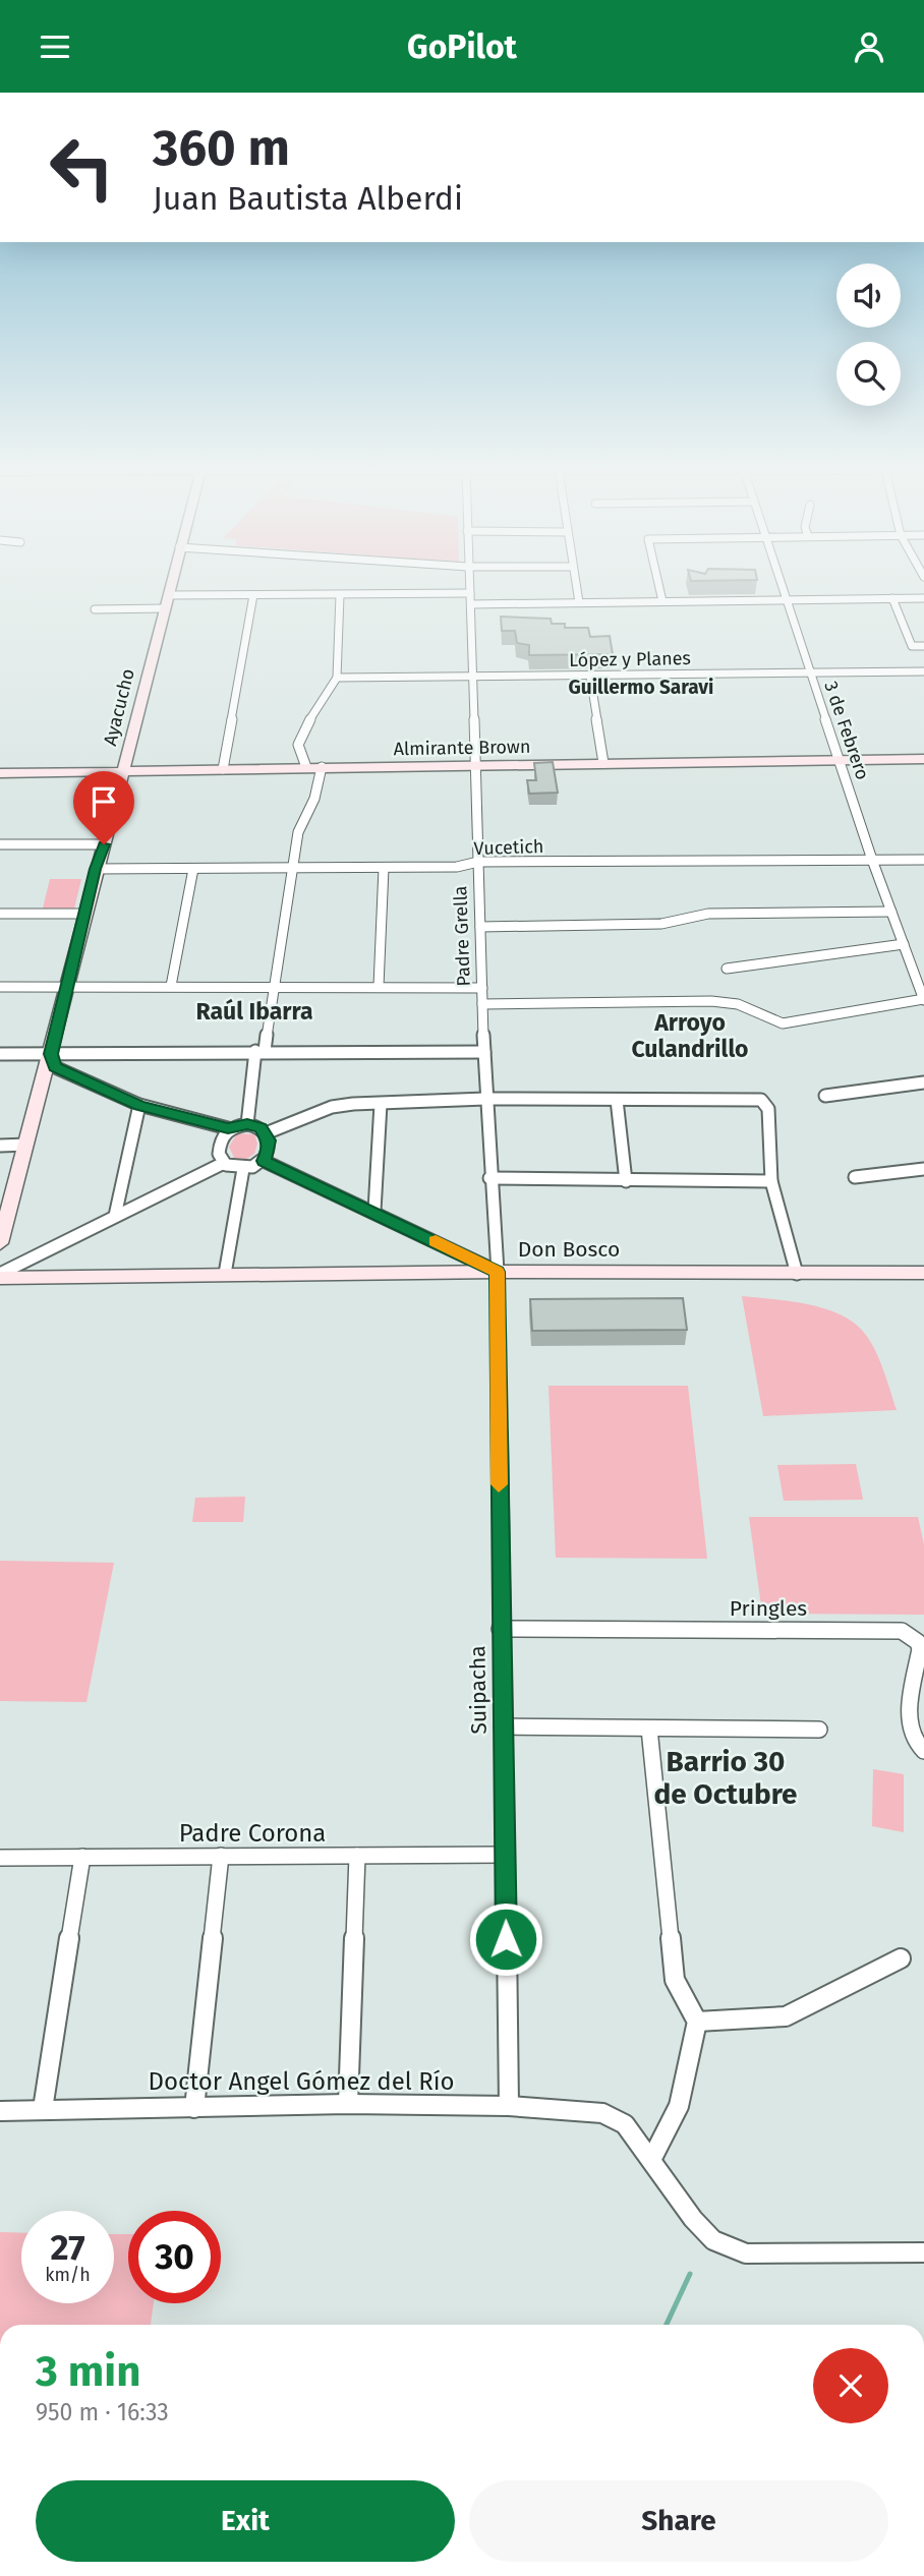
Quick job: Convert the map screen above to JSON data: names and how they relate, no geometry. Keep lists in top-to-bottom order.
{
  "streets": {
    "main road": ["Ayacucho", "Almirante Brown", "Don Bosco"],
    "street": [
      "López y Planes",
      "3 de Febrero",
      "Vucetich",
      "Padre Grella",
      "Pringles",
      "Suipacha",
      "Padre Corona",
      "Doctor Angel Gómez del Río"
    ]
  },
  "crossings": [
    ["López y Planes", "3 de Febrero"],
    ["López y Planes", "Padre Grella"],
    ["Ayacucho", "Almirante Brown"],
    ["Ayacucho", "Vucetich"],
    ["3 de Febrero", "Almirante Brown"],
    ["3 de Febrero", "Vucetich"],
    ["Almirante Brown", "Padre Grella"],
    ["Vucetich", "Padre Grella"],
    ["Padre Grella", "Don Bosco"],
    ["Padre Grella", "Suipacha"],
    ["Don Bosco", "Suipacha"],
    ["Pringles", "Suipacha"],
    ["Suipacha", "Padre Corona"],
    ["Suipacha", "Doctor Angel Gómez del Río"]
  ],
  "districts": [
    "Guillermo Saravi",
    "Raúl Ibarra",
    "Arroyo Culandrillo",
    "Barrio 30 de Octubre"
  ],
  "page": {
    "header": "GoPilot",
    "turn": ["360 m", "Juan Bautista Alberdi"],
    "speed": "27 km/h",
    "limit": "30",
    "heading": ["3 min", "950 m · 16:33"],
    "buttons": ["Exit", "Share"]
  }
}
